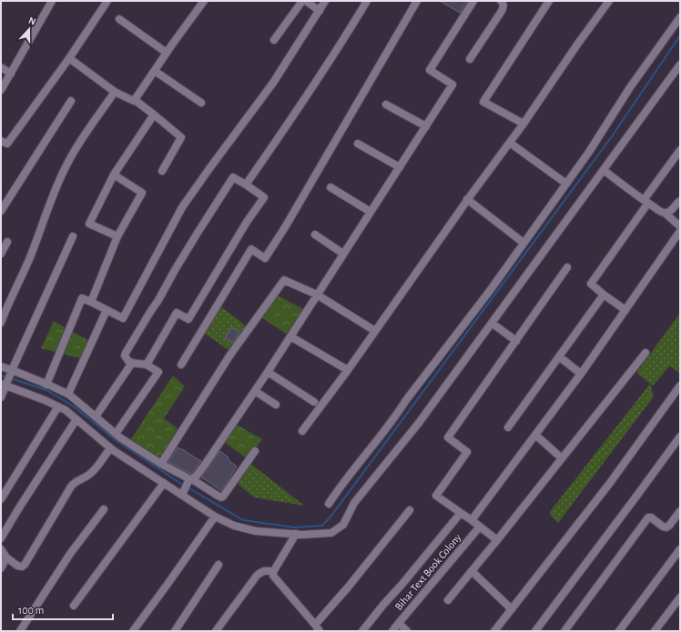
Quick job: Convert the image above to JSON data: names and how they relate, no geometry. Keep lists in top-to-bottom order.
{
  "streets": {
    "street": ["Bihar Text Book Colony"]
  },
  "scale_bar": "100 m",
  "north": "top"
}
